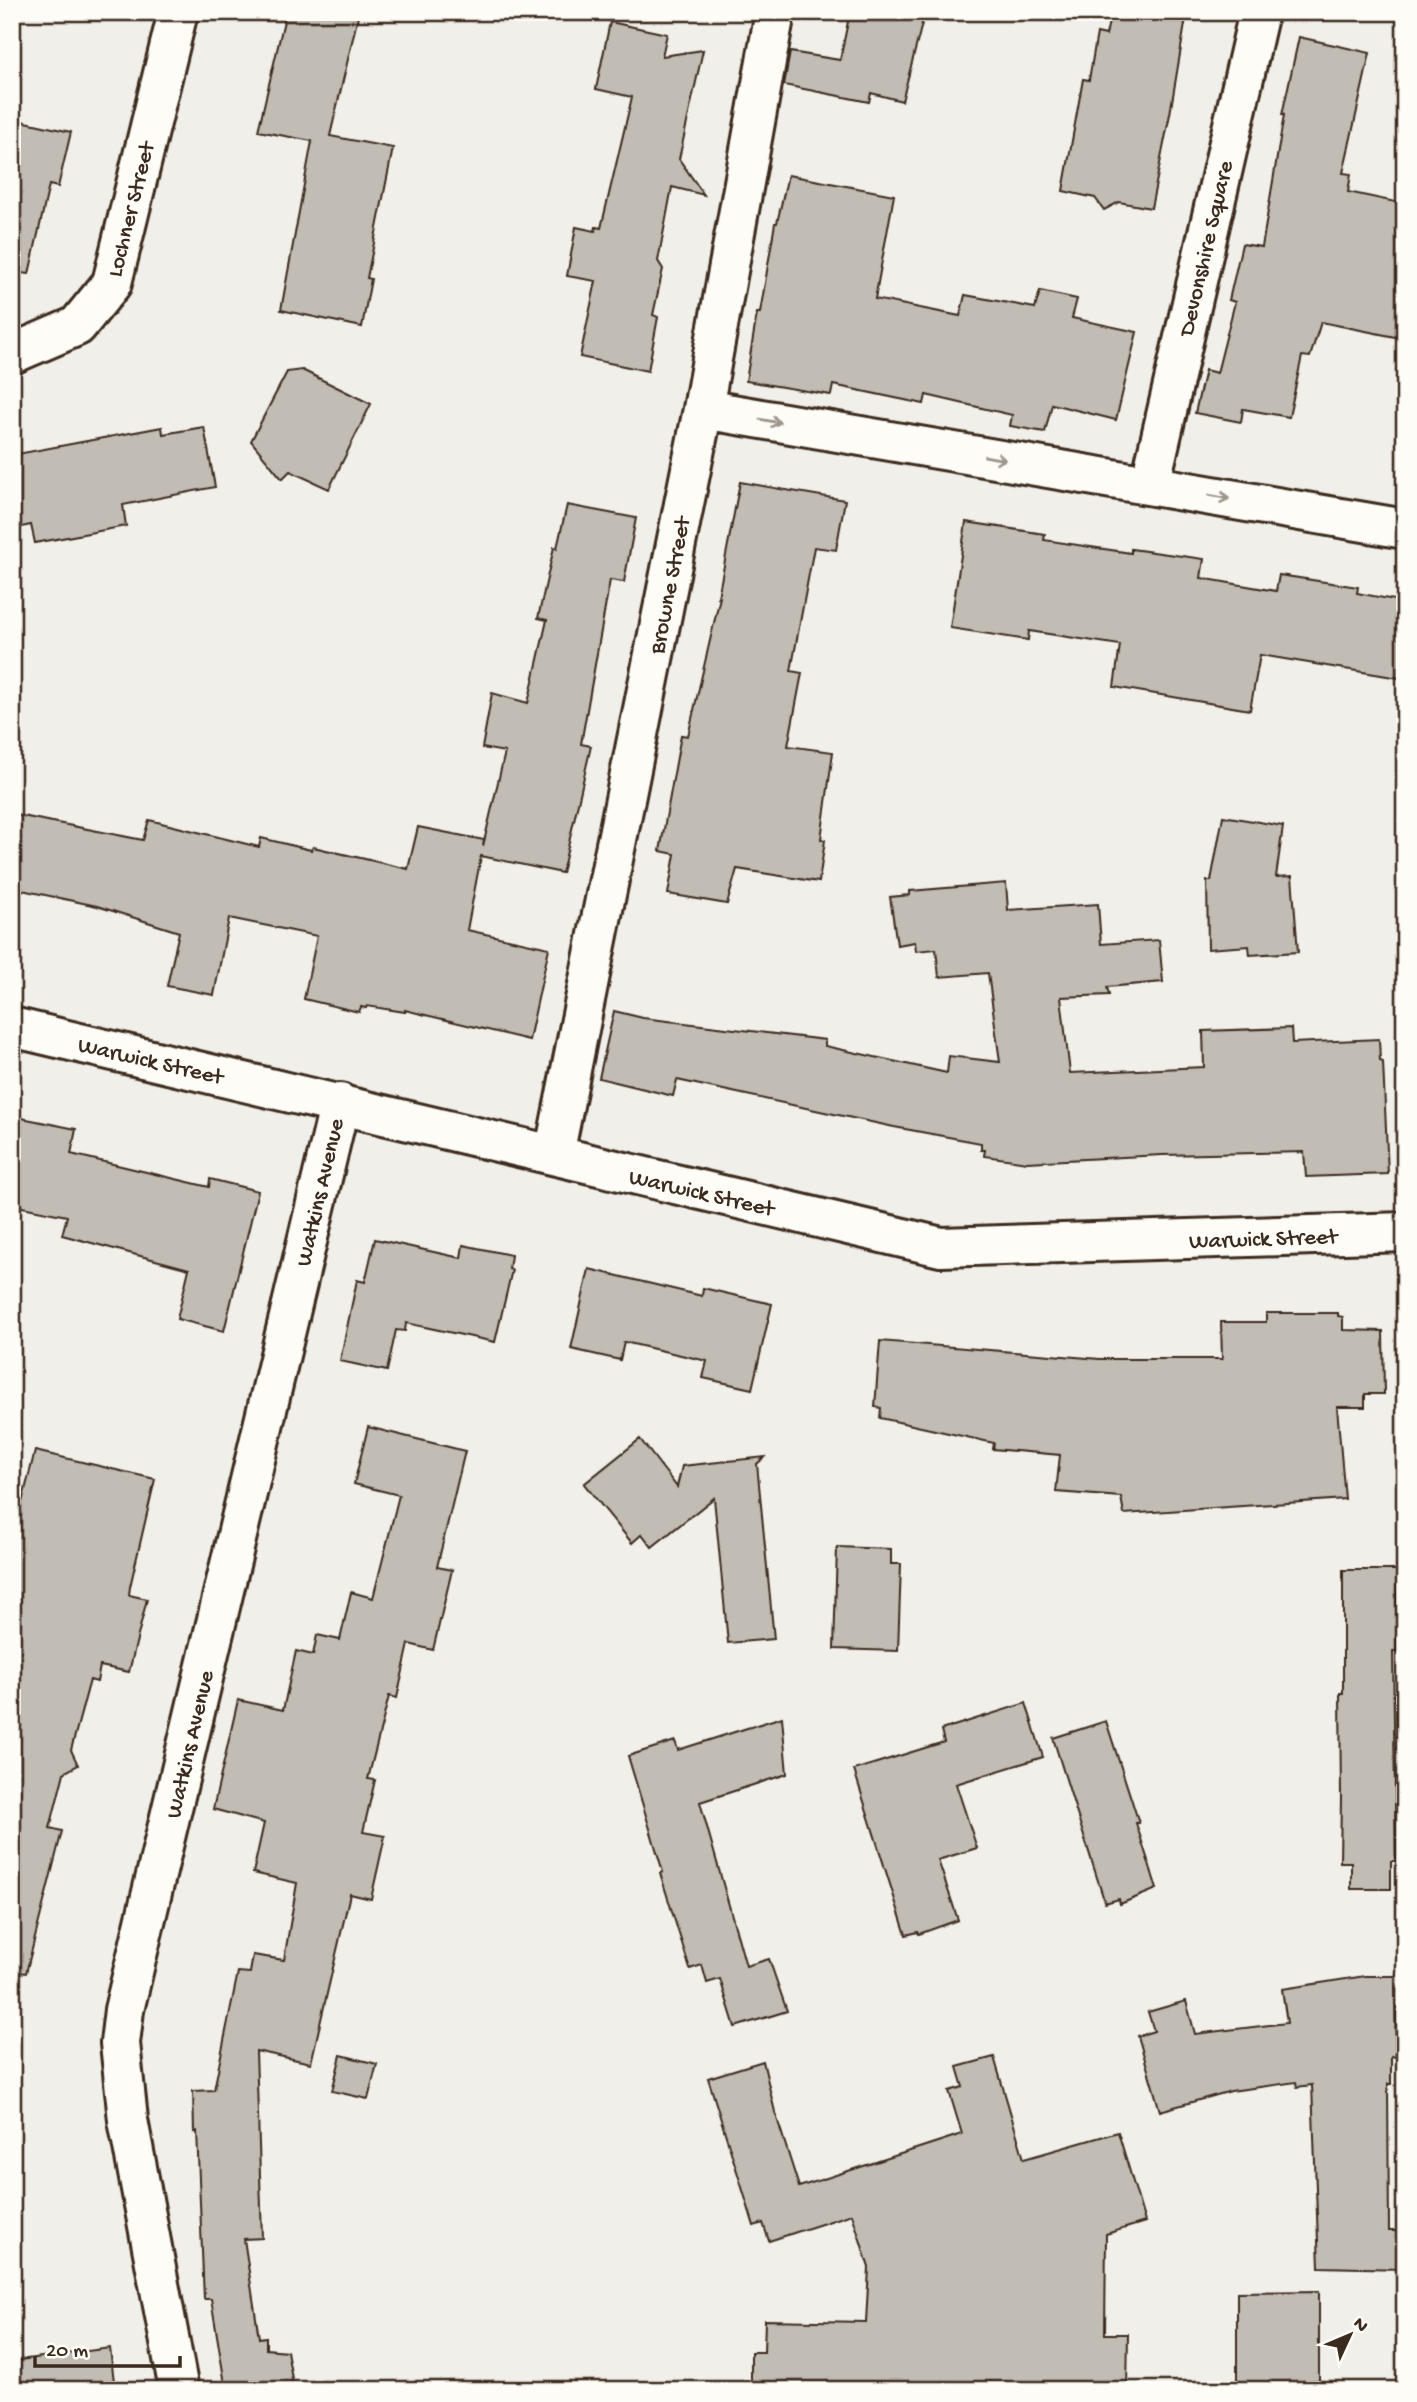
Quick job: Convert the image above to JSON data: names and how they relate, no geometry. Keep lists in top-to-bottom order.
{
  "streets": {
    "street": [
      "Lochner Street",
      "Devonshire Square",
      "Browne Street",
      "Warwick Street",
      "Watkins Avenue"
    ]
  },
  "crossings": [
    ["Browne Street", "Warwick Street"],
    ["Warwick Street", "Watkins Avenue"]
  ],
  "scale_bar": "20 m",
  "north": "top right"
}
